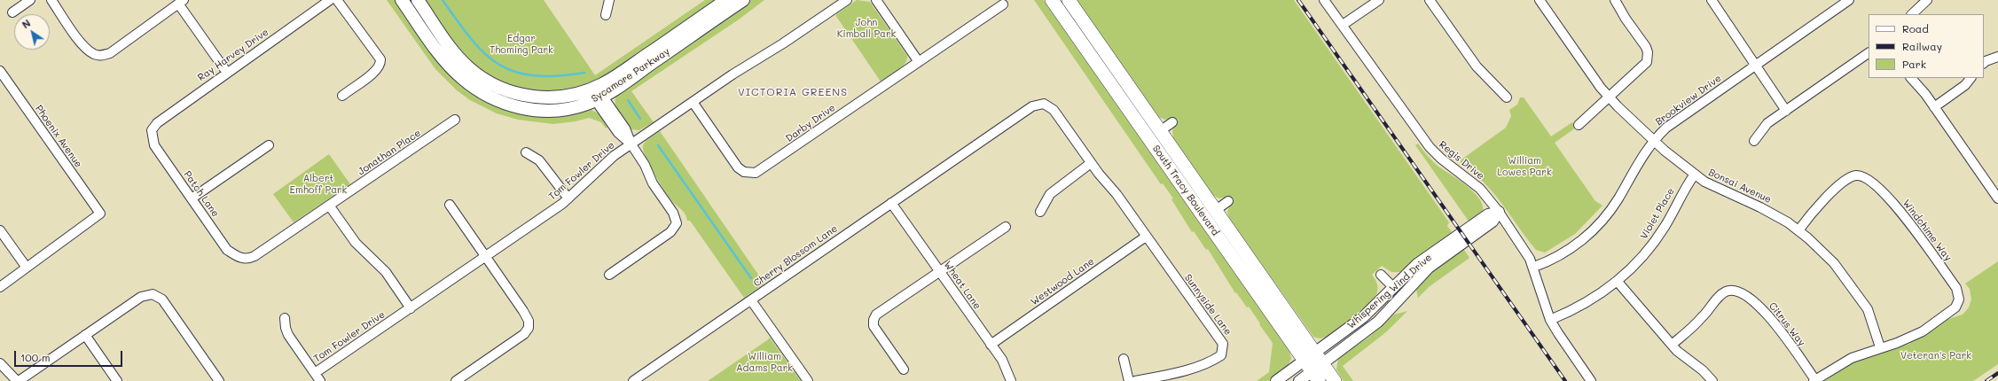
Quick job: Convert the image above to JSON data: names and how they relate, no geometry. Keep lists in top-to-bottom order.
{
  "streets": {
    "main road": ["Sycamore Parkway", "South Tracy Boulevard"],
    "street": [
      "Ray Harvey Drive",
      "Brookview Drive",
      "Darby Drive",
      "Phoenix Avenue",
      "Jonathan Place",
      "Regis Drive",
      "Tom Fowler Drive",
      "Bonsai Avenue",
      "Patch Lane",
      "Violet Place",
      "Windchime Way",
      "Cherry Blossom Lane",
      "Westwood Lane",
      "Wheat Lane",
      "Whispering Wind Drive",
      "Sunnyside Lane",
      "Citrus Way"
    ]
  },
  "crossings": [
    ["Ray Harvey Drive", "Patch Lane"],
    ["Brookview Drive", "Regis Drive"],
    ["Brookview Drive", "Bonsai Avenue"],
    ["Darby Drive", "Tom Fowler Drive"],
    ["Jonathan Place", "Patch Lane"],
    ["Regis Drive", "Violet Place"],
    ["Regis Drive", "Whispering Wind Drive"],
    ["Bonsai Avenue", "Violet Place"],
    ["Bonsai Avenue", "Windchime Way"],
    ["South Tracy Boulevard", "Whispering Wind Drive"],
    ["Cherry Blossom Lane", "Wheat Lane"],
    ["Cherry Blossom Lane", "Sunnyside Lane"],
    ["Westwood Lane", "Wheat Lane"],
    ["Westwood Lane", "Sunnyside Lane"]
  ],
  "districts": ["VICTORIA GREENS"],
  "parks": [
    "John Kimball Park",
    "Edgar Thoming Park",
    "William Lowes Park",
    "Albert Emhoff Park",
    "Veteran's Park",
    "William Adams Park"
  ],
  "legend": ["Road", "Railway", "Park"],
  "scale_bar": "100 m",
  "north": "top left"
}
